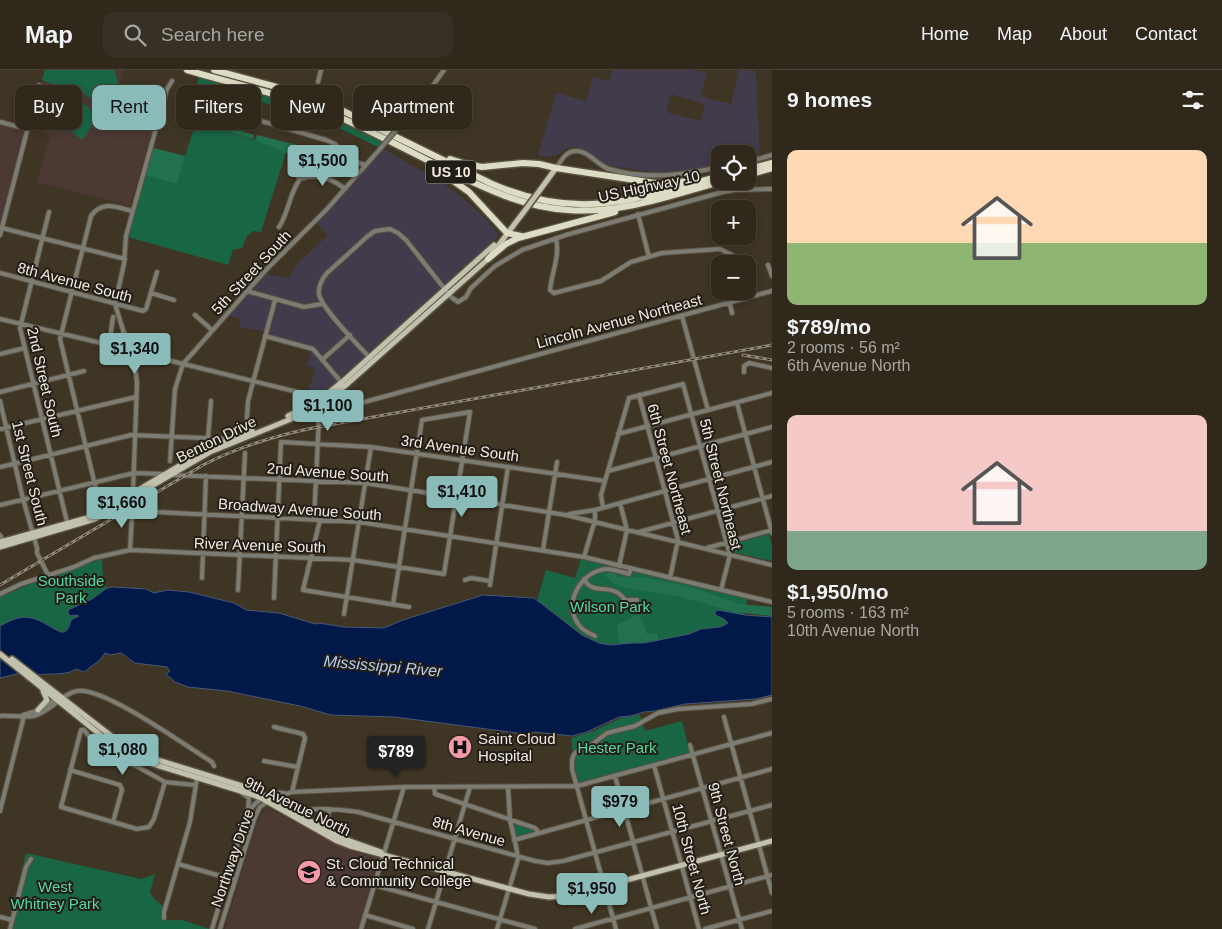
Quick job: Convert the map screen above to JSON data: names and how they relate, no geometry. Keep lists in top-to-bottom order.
{
  "streets": {
    "highway": ["US 10", "US Highway 10"],
    "main road": ["Benton Drive", "9th Avenue North"],
    "street": [
      "5th Street South",
      "8th Avenue South",
      "Lincoln Avenue Northeast",
      "2nd Street South",
      "3rd Avenue South",
      "6th Street Northeast",
      "2nd Avenue South",
      "1st Street South",
      "5th Street Northeast",
      "Broadway Avenue South",
      "River Avenue South",
      "8th Avenue",
      "9th Street North",
      "Northway Drive",
      "10th Street North"
    ]
  },
  "crossings": [
    ["8th Avenue South", "2nd Street South"],
    ["2nd Street South", "Benton Drive"],
    ["2nd Street South", "2nd Avenue South"],
    ["Benton Drive", "2nd Avenue South"],
    ["Benton Drive", "1st Street South"],
    ["3rd Avenue South", "2nd Avenue South"],
    ["6th Street Northeast", "2nd Avenue South"],
    ["6th Street Northeast", "5th Street Northeast"],
    ["2nd Avenue South", "1st Street South"],
    ["2nd Avenue South", "5th Street Northeast"],
    ["1st Street South", "River Avenue South"],
    ["Broadway Avenue South", "River Avenue South"],
    ["9th Avenue North", "8th Avenue"],
    ["9th Avenue North", "9th Street North"],
    ["9th Avenue North", "Northway Drive"],
    ["9th Avenue North", "10th Street North"],
    ["8th Avenue", "9th Street North"],
    ["8th Avenue", "10th Street North"]
  ],
  "water": ["Mississippi River"],
  "parks": [
    "Southside Park",
    "Wilson Park",
    "Hester Park",
    "West Whitney Park"
  ],
  "places": {
    "hospital": ["Saint Cloud Hospital"],
    "school or university": ["St. Cloud Technical & Community College"]
  },
  "page": {
    "header": "Map",
    "search": "Search here",
    "nav": [
      "Home",
      "Map",
      "About",
      "Contact"
    ],
    "heading": "9 homes",
    "chip": [
      "Buy",
      "Rent",
      "Filters",
      "New",
      "Apartment"
    ],
    "list": [
      {
        "name": "$789/mo",
        "note": "2 rooms · 56 m² · 6th Avenue North"
      },
      {
        "name": "$1,950/mo",
        "note": "5 rooms · 163 m² · 10th Avenue North"
      }
    ],
    "map_buttons": ["+", "−"],
    "price": [
      "$1,500",
      "$1,340",
      "$1,100",
      "$1,410",
      "$1,660",
      "$1,080",
      "$789",
      "$979",
      "$1,950"
    ]
  }
}
